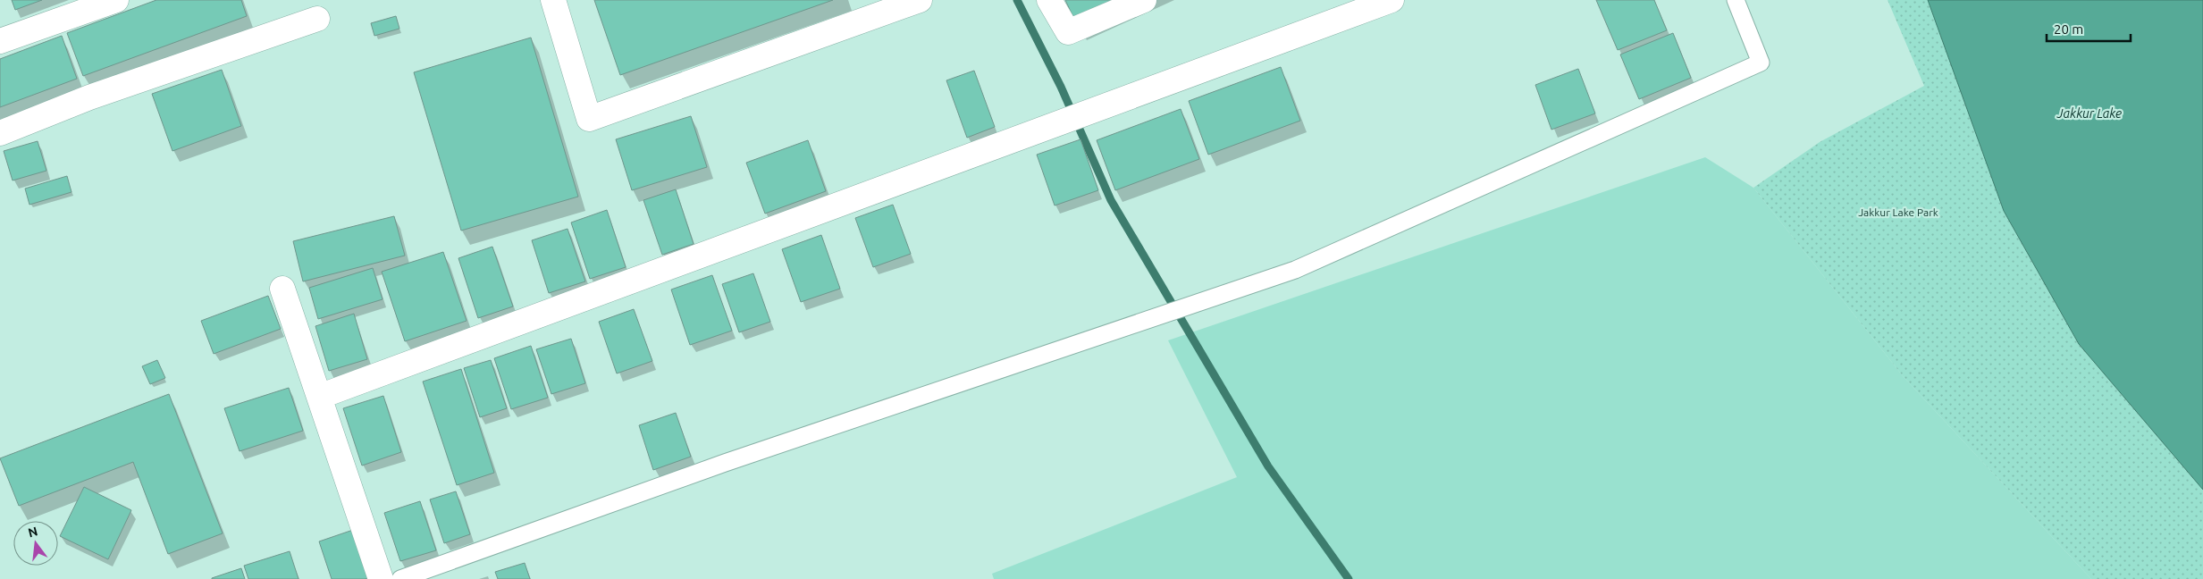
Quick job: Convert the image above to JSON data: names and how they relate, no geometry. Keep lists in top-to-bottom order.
{
  "water": ["Jakkur Lake"],
  "parks": ["Jakkur Lake Park"],
  "scale_bar": "20 m",
  "north": "top"
}
